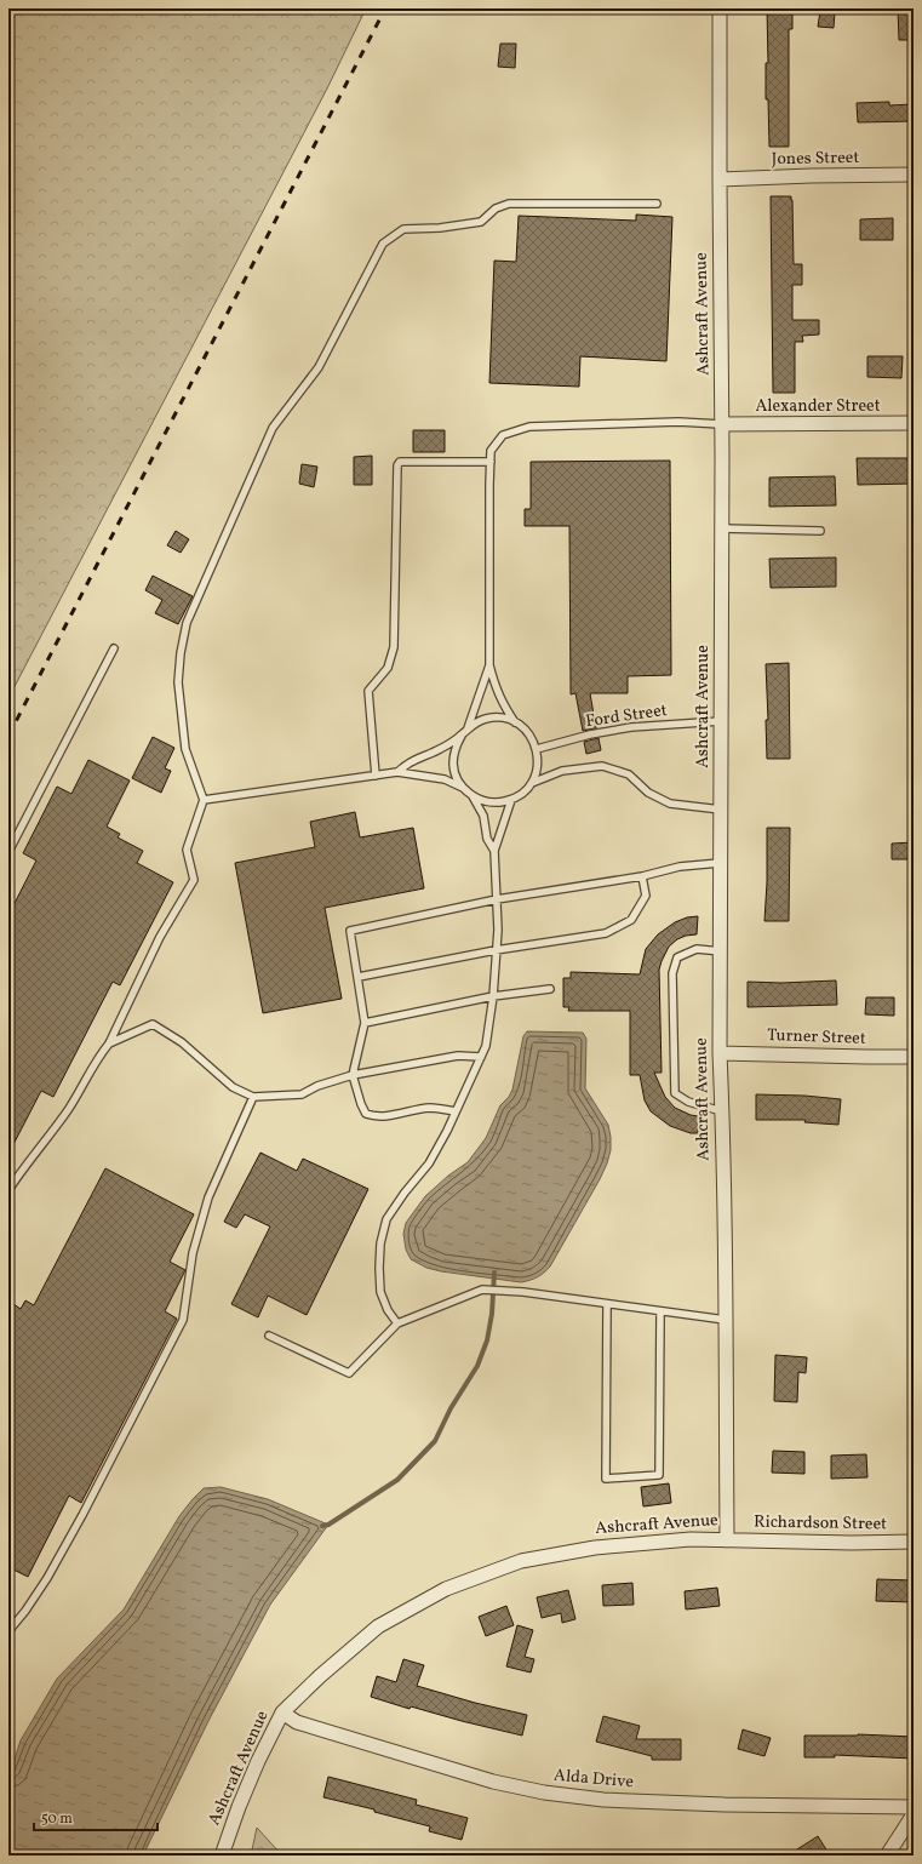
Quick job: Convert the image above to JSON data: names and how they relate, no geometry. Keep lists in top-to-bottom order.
{
  "streets": {
    "street": [
      "Jones Street",
      "Ashcraft Avenue",
      "Alexander Street",
      "Turner Street",
      "Richardson Street",
      "Alda Drive"
    ],
    "lane": ["Ford Street"]
  },
  "crossings": [
    ["Jones Street", "Ashcraft Avenue"],
    ["Ashcraft Avenue", "Alexander Street"],
    ["Ashcraft Avenue", "Ford Street"],
    ["Ashcraft Avenue", "Turner Street"],
    ["Ashcraft Avenue", "Richardson Street"],
    ["Ashcraft Avenue", "Alda Drive"]
  ],
  "scale_bar": "50 m"
}
